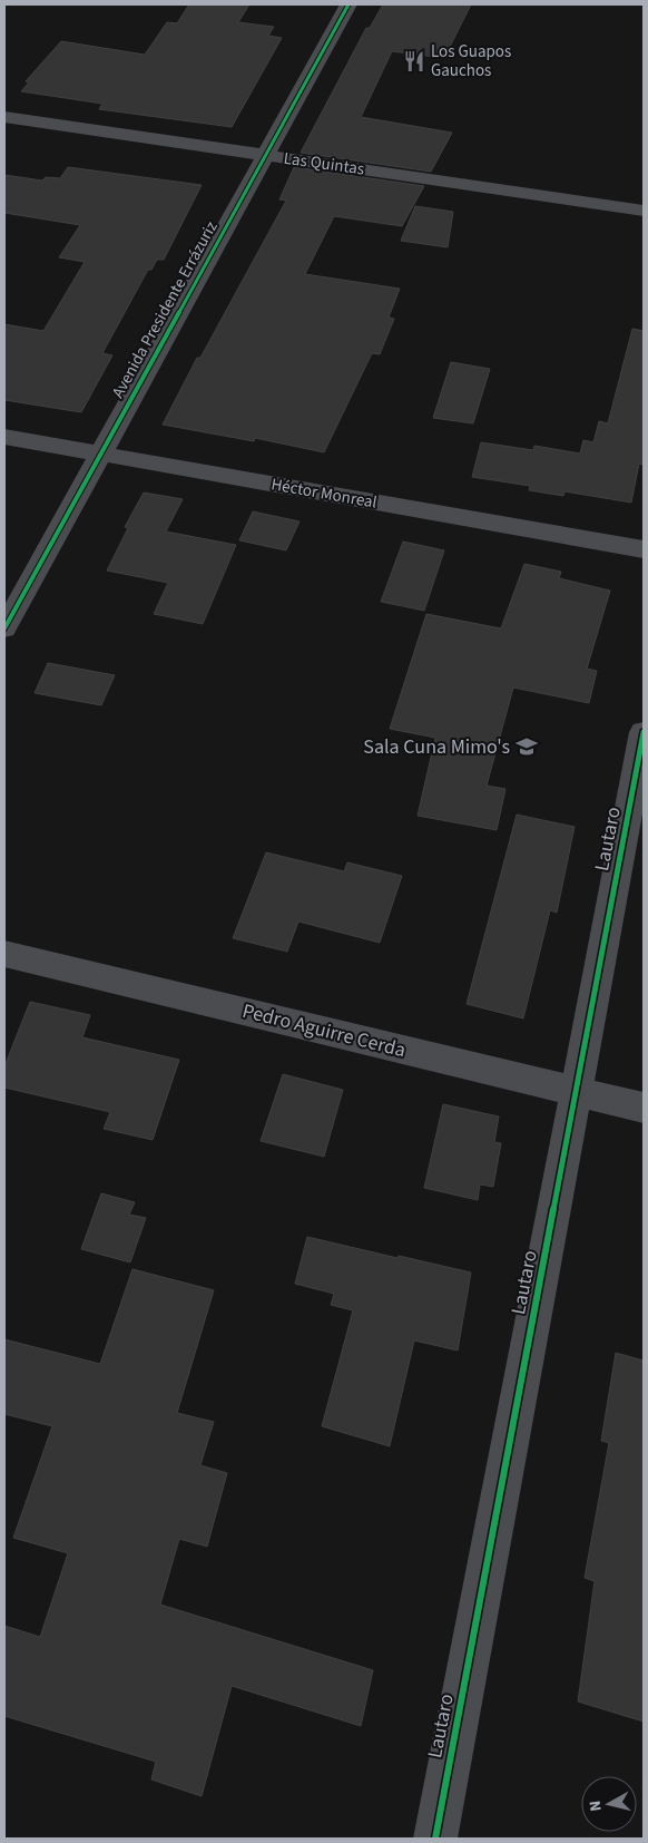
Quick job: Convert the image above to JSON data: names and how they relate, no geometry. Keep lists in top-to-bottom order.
{
  "streets": {
    "street": [
      "Las Quintas",
      "Avenida Presidente Errázuriz",
      "Héctor Monreal",
      "Lautaro",
      "Pedro Aguirre Cerda"
    ]
  },
  "crossings": [
    ["Las Quintas", "Avenida Presidente Errázuriz"],
    ["Avenida Presidente Errázuriz", "Héctor Monreal"],
    ["Lautaro", "Pedro Aguirre Cerda"]
  ],
  "places": {
    "restaurant": ["Los Guapos Gauchos"],
    "school or university": ["Sala Cuna Mimo's"]
  },
  "north": "left"
}
